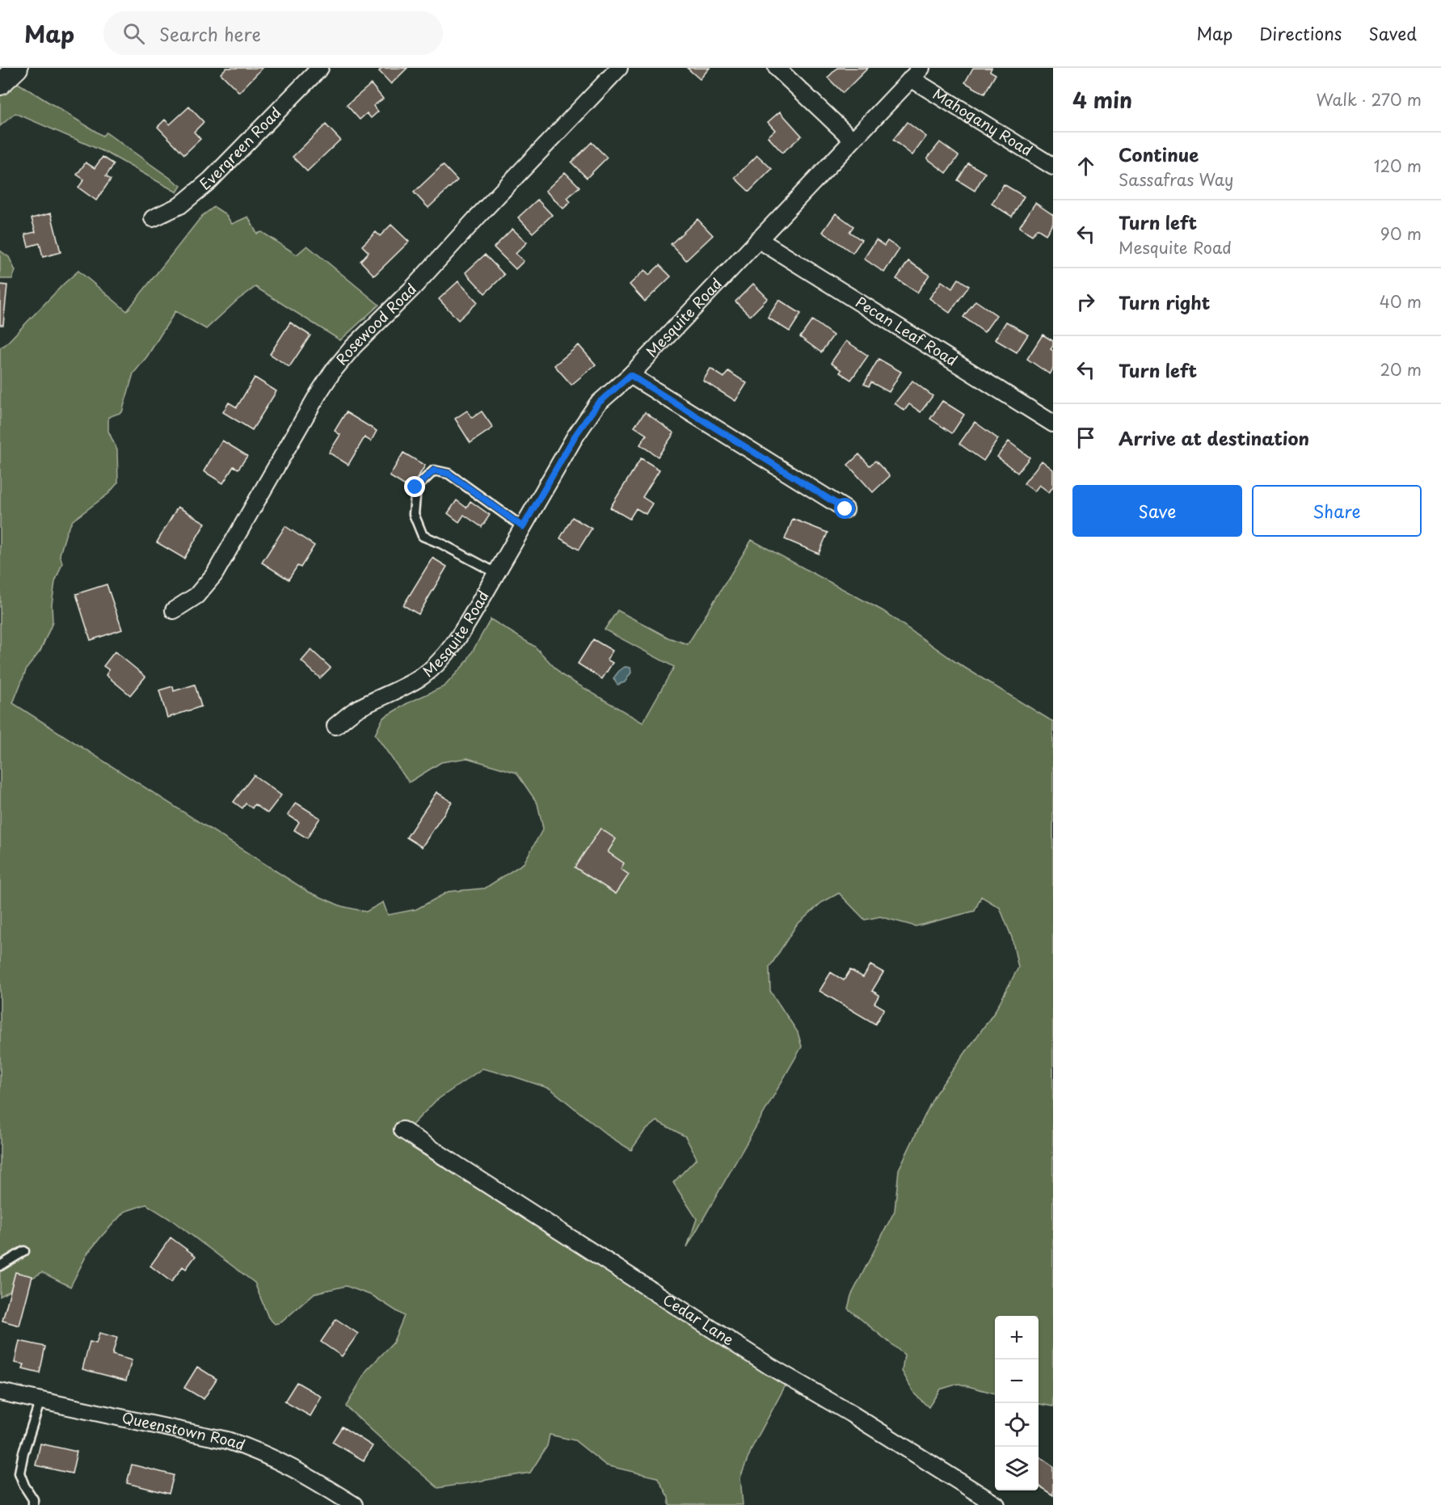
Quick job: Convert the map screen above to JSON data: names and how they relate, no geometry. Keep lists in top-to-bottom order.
{
  "streets": {
    "street": [
      "Mahogany Road",
      "Evergreen Road",
      "Mesquite Road",
      "Rosewood Road",
      "Pecan Leaf Road",
      "Cedar Lane",
      "Queenstown Road"
    ]
  },
  "crossings": [
    ["Mahogany Road", "Mesquite Road"],
    ["Mesquite Road", "Pecan Leaf Road"]
  ],
  "page": {
    "header": "Map",
    "search": "Search here",
    "nav": ["Map", "Directions", "Saved"],
    "heading": ["4 min", "Walk · 270 m"],
    "list": [
      ["Continue", "Sassafras Way", "120 m"],
      ["Turn left", "Mesquite Road", "90 m"],
      ["Turn right", "40 m"],
      ["Turn left", "20 m"],
      "Arrive at destination"
    ],
    "buttons": ["Save", "Share"],
    "map_buttons": ["+", "−"]
  }
}
